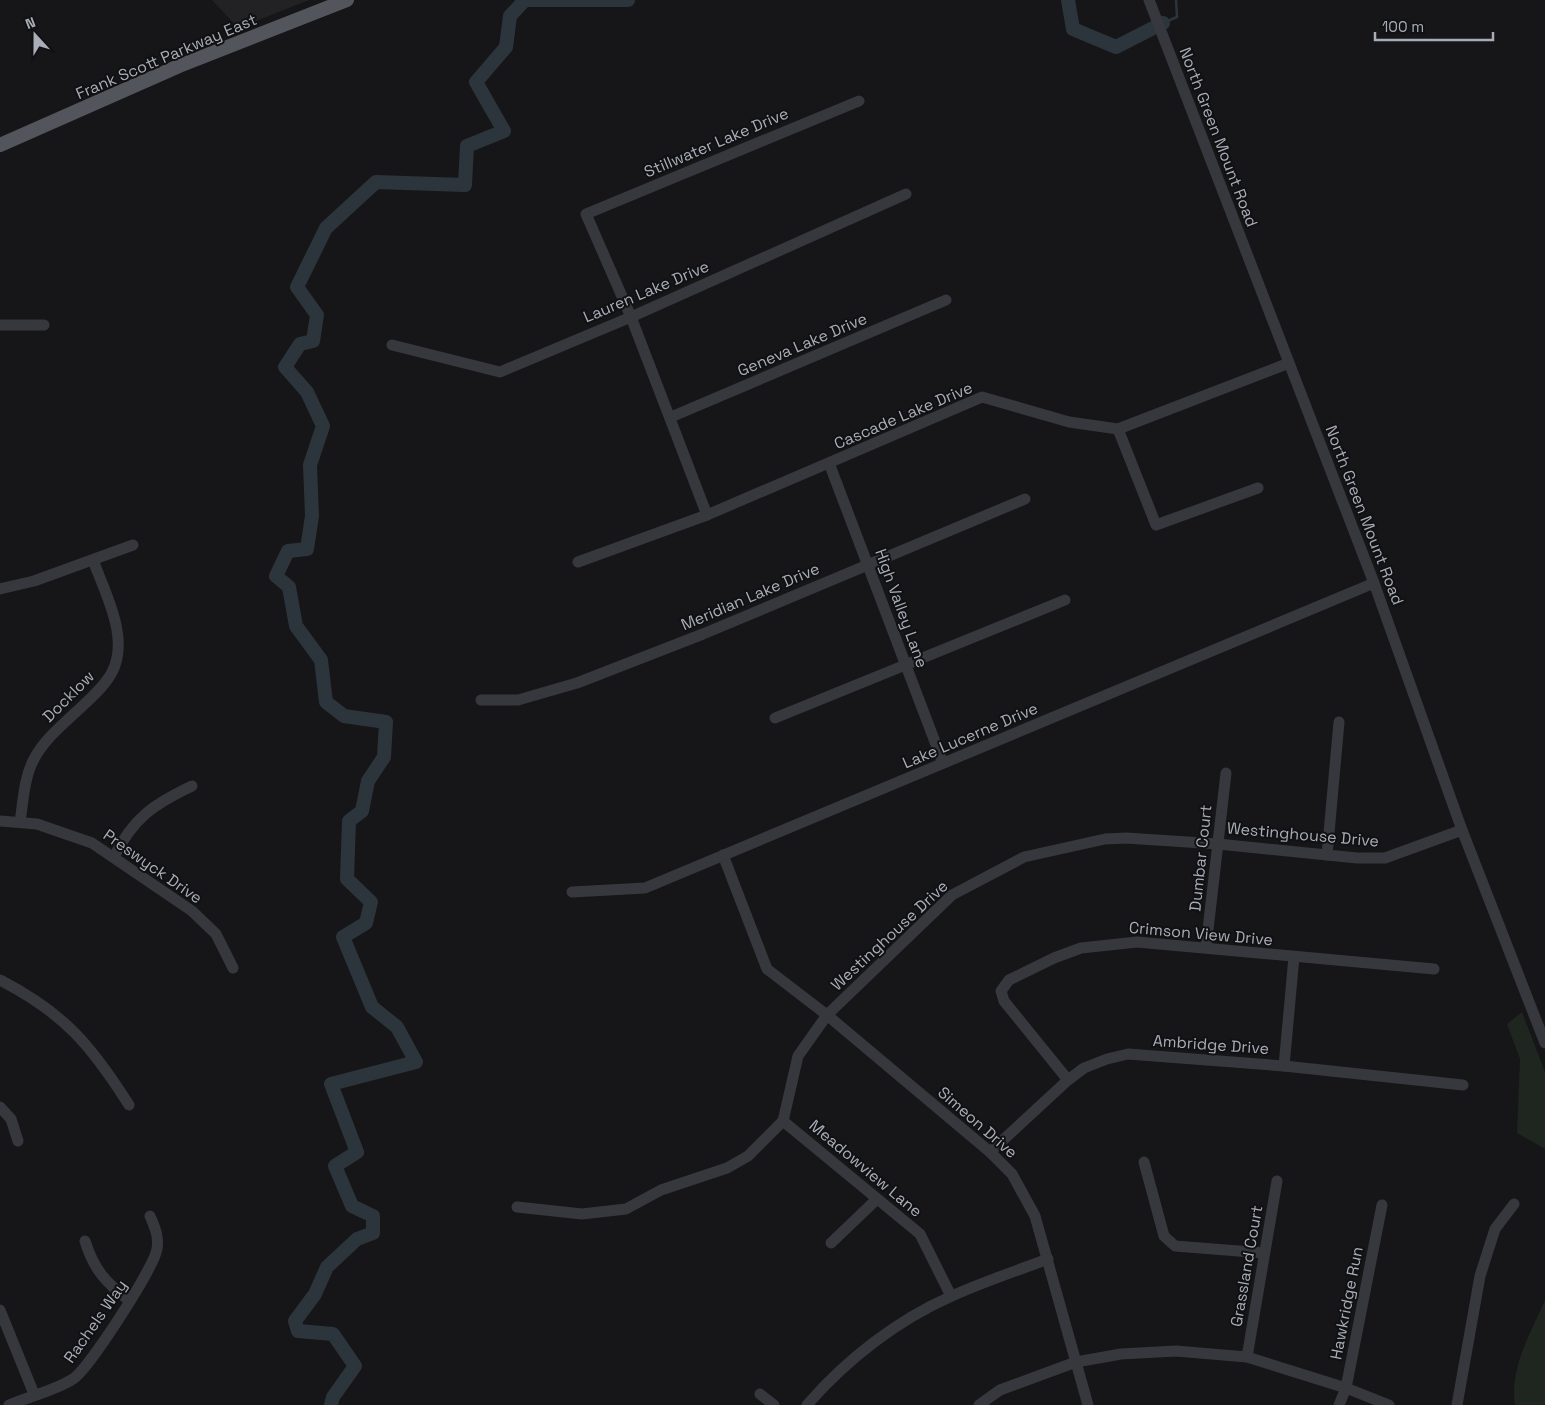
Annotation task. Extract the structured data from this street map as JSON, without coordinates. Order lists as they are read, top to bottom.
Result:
{
  "streets": {
    "main road": ["Frank Scott Parkway East"],
    "street": [
      "North Green Mount Road",
      "Stillwater Lake Drive",
      "Lauren Lake Drive",
      "Geneva Lake Drive",
      "Cascade Lake Drive",
      "Meridian Lake Drive",
      "High Valley Lane",
      "Docklow",
      "Lake Lucerne Drive",
      "Westinghouse Drive",
      "Dumbar Court",
      "Preswyck Drive",
      "Crimson View Drive",
      "Ambridge Drive",
      "Simeon Drive",
      "Meadowview Lane",
      "Grassland Court",
      "Hawkridge Run",
      "Rachels Way"
    ]
  },
  "crossings": [
    ["North Green Mount Road", "Cascade Lake Drive"],
    ["North Green Mount Road", "Lake Lucerne Drive"],
    ["North Green Mount Road", "Westinghouse Drive"],
    ["Stillwater Lake Drive", "Lauren Lake Drive"],
    ["Cascade Lake Drive", "High Valley Lane"],
    ["Meridian Lake Drive", "High Valley Lane"],
    ["High Valley Lane", "Lake Lucerne Drive"],
    ["Docklow", "Preswyck Drive"],
    ["Lake Lucerne Drive", "Simeon Drive"],
    ["Westinghouse Drive", "Dumbar Court"],
    ["Westinghouse Drive", "Simeon Drive"],
    ["Westinghouse Drive", "Meadowview Lane"],
    ["Dumbar Court", "Crimson View Drive"],
    ["Crimson View Drive", "Ambridge Drive"],
    ["Ambridge Drive", "Simeon Drive"]
  ],
  "scale_bar": "100 m",
  "north": "top"
}
